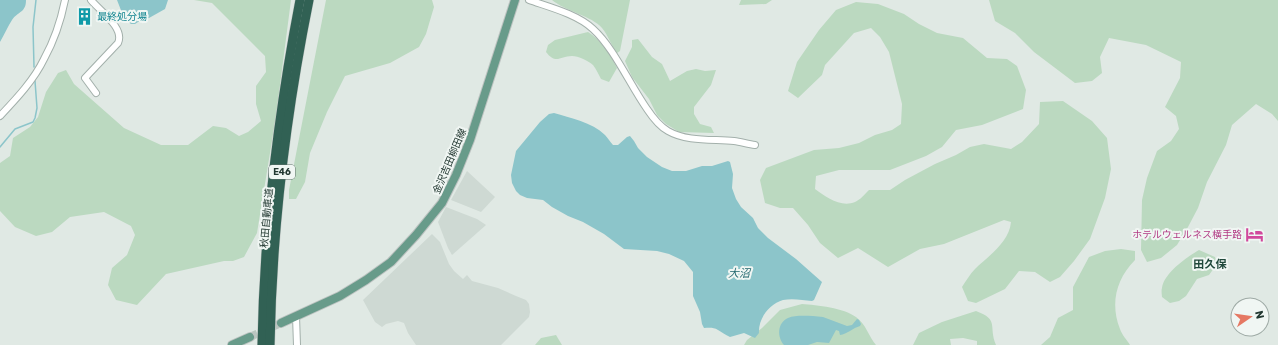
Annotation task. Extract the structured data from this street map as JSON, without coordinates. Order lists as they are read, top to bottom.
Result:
{
  "streets": {
    "highway": ["E46", "秋田自動車道"],
    "main road": ["金沢吉田柳田線"]
  },
  "districts": ["田久保"],
  "water": ["大沼"],
  "places": {
    "building": ["最終処分場"],
    "hotel": ["ホテルウェルネス横手路"]
  },
  "north": "right"
}
